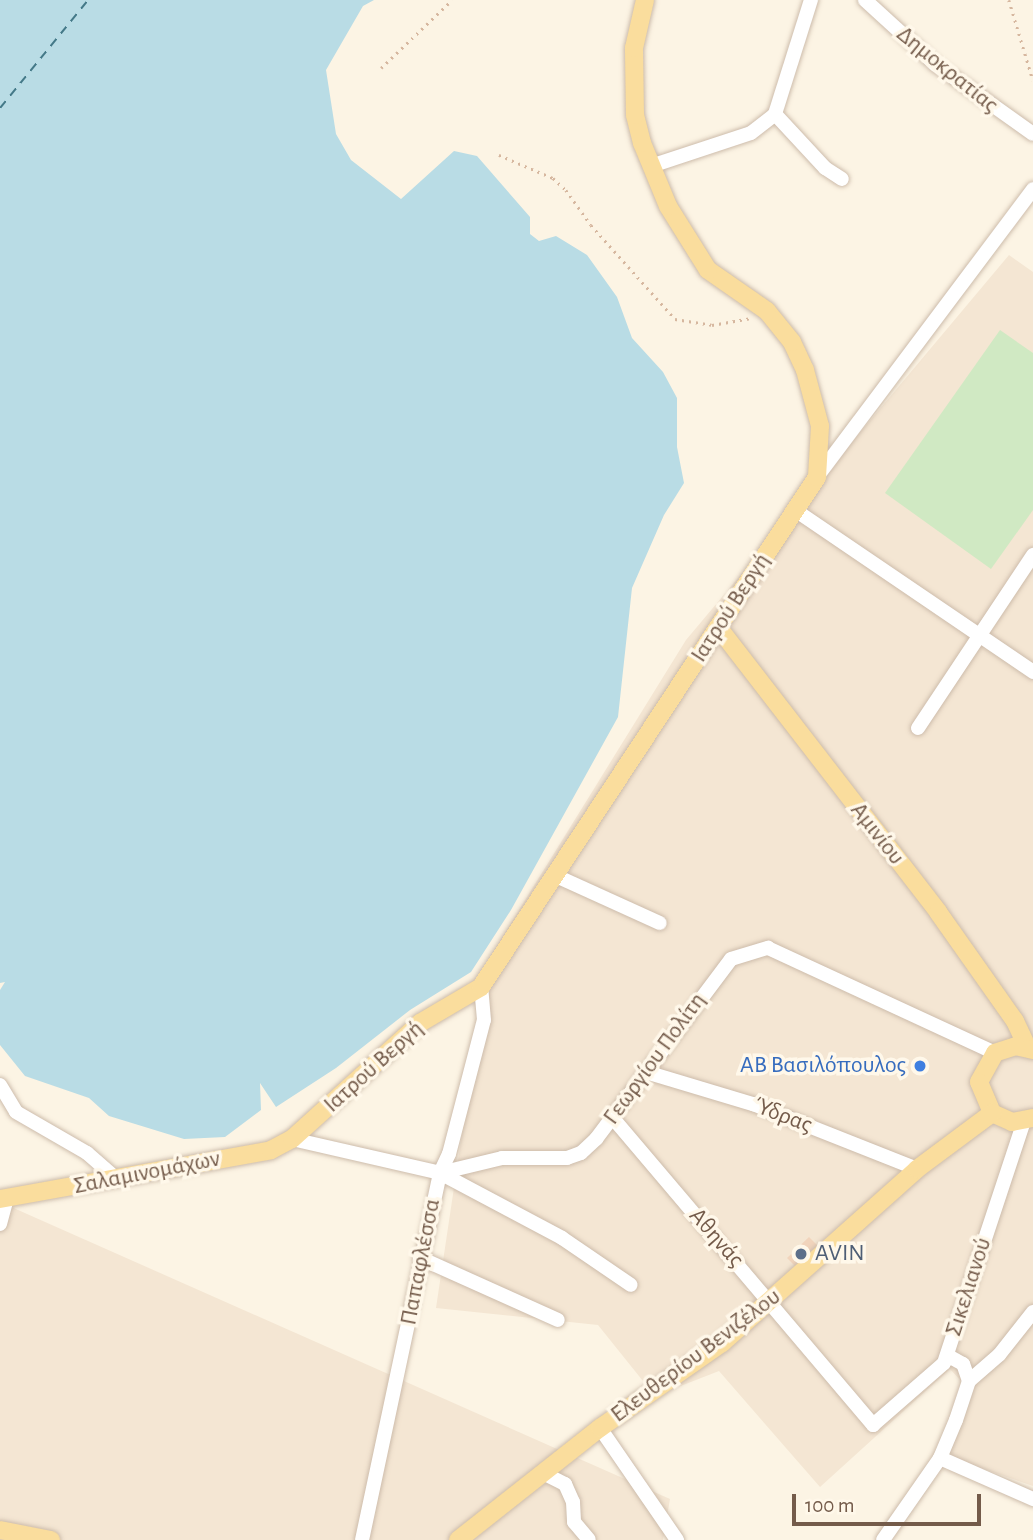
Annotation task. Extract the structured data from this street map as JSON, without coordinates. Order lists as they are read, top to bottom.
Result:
{
  "streets": {
    "main road": [
      "Ιατρού Βεργή",
      "Αμινίου",
      "Σαλαμινομάχων",
      "Ελευθερίου Βενιζέλου"
    ],
    "street": [
      "Δημοκρατίας",
      "Γεωργίου Πολίτη",
      "Ύδρας",
      "Αθηνάς",
      "Παπαφλέσσα",
      "Σικελιανού"
    ]
  },
  "crossings": [
    ["Ιατρού Βεργή", "Αμινίου"],
    ["Ιατρού Βεργή", "Γεωργίου Πολίτη"],
    ["Ιατρού Βεργή", "Σαλαμινομάχων"],
    ["Ιατρού Βεργή", "Παπαφλέσσα"],
    ["Γεωργίου Πολίτη", "Ύδρας"],
    ["Γεωργίου Πολίτη", "Σαλαμινομάχων"],
    ["Γεωργίου Πολίτη", "Αθηνάς"],
    ["Γεωργίου Πολίτη", "Παπαφλέσσα"],
    ["Ύδρας", "Ελευθερίου Βενιζέλου"],
    ["Αθηνάς", "Σικελιανού"],
    ["Αθηνάς", "Ελευθερίου Βενιζέλου"]
  ],
  "places": ["ΑΒ Βασιλόπουλος", "AVIN"],
  "scale_bar": "100 m"
}
